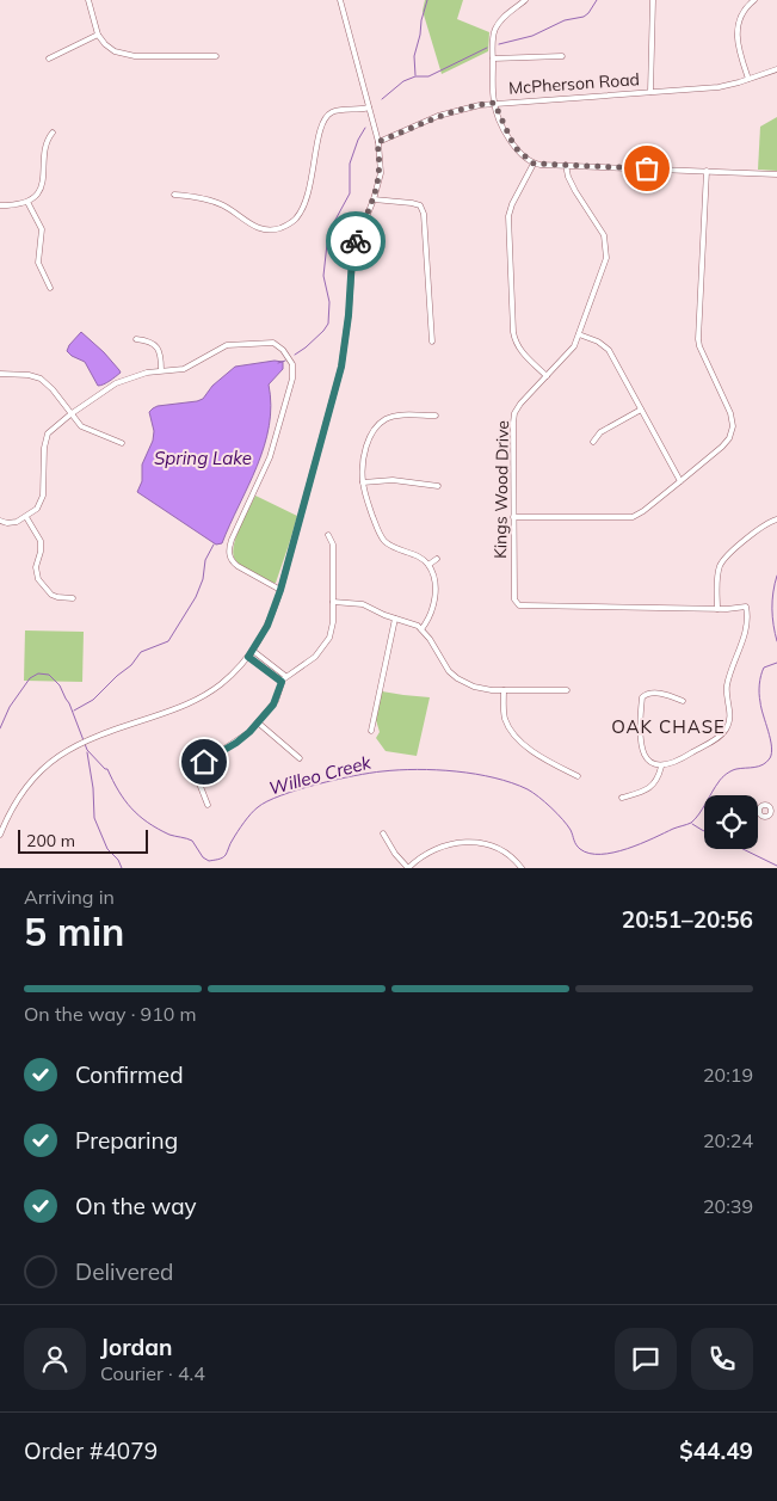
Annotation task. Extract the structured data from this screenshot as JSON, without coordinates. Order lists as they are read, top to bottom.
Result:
{
  "streets": {
    "street": ["McPherson Road", "Kings Wood Drive"]
  },
  "districts": ["OAK CHASE"],
  "water": ["Spring Lake", "Willeo Creek"],
  "scale_bar": "200 m",
  "page": {
    "scale": "200 m",
    "heading": ["5 min", "Arriving in", "20:51–20:56"],
    "panel": [
      "Jordan",
      "Courier · 4.4",
      "Order #4079",
      "$44.49"
    ],
    "bar": "On the way · 910 m",
    "list": [
      ["Confirmed", "20:19"],
      ["Preparing", "20:24"],
      ["On the way", "20:39"],
      "Delivered"
    ]
  }
}
